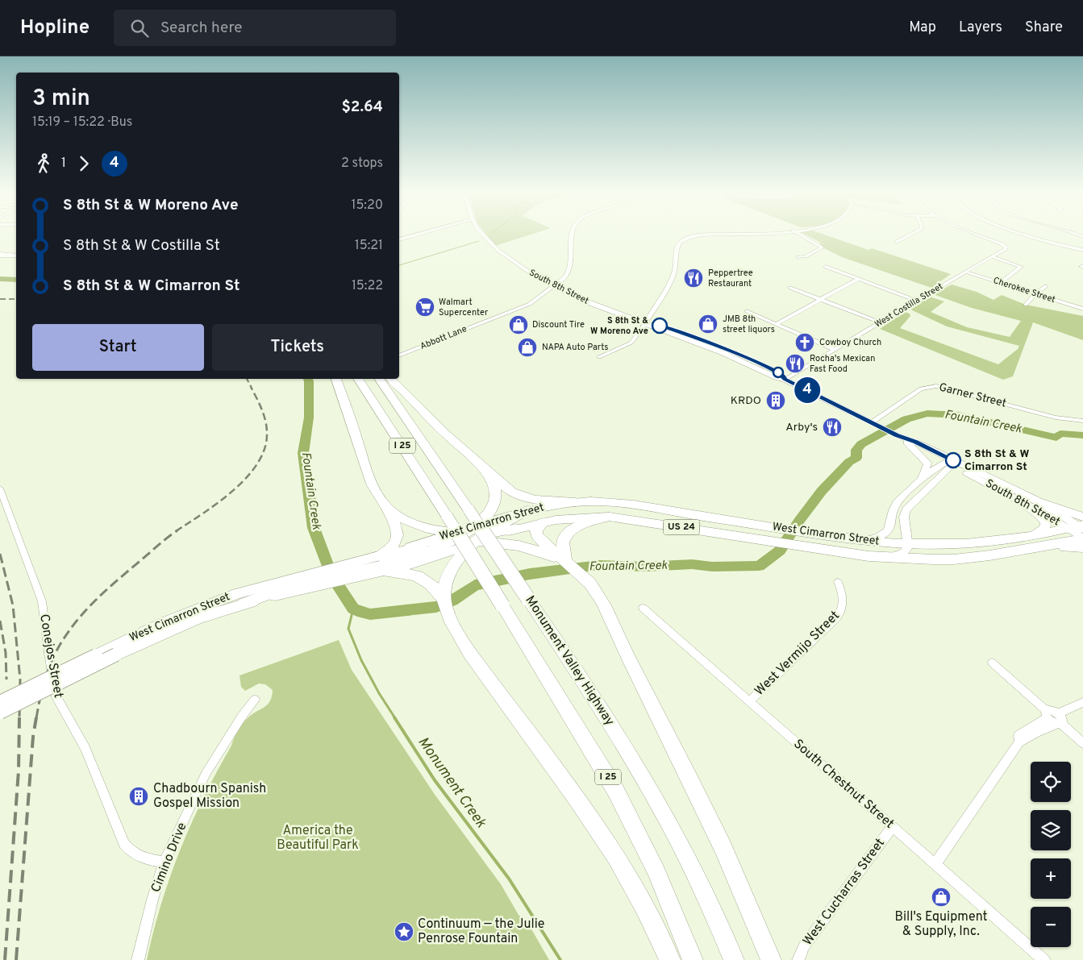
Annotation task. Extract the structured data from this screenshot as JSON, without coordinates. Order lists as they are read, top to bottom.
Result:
{
  "streets": {
    "highway": ["I 25", "US 24", "Monument Valley Highway"],
    "main road": ["South 8th Street", "West Cimarron Street"],
    "street": [
      "Cherokee Street",
      "West Costilla Street",
      "Abbott Lane",
      "Garner Street",
      "West Vermijo Street",
      "Conejos Street",
      "South Chestnut Street",
      "Cimino Drive",
      "West Cucharras Street"
    ]
  },
  "crossings": [
    ["South 8th Street", "West Costilla Street"],
    ["South 8th Street", "Abbott Lane"],
    ["South 8th Street", "Garner Street"],
    ["South 8th Street", "West Cimarron Street"],
    ["Cherokee Street", "West Costilla Street"],
    ["West Cimarron Street", "US 24"],
    ["West Vermijo Street", "South Chestnut Street"],
    ["Conejos Street", "Cimino Drive"],
    ["South Chestnut Street", "West Cucharras Street"]
  ],
  "water": ["Fountain Creek", "Monument Creek"],
  "parks": ["America the Beautiful Park"],
  "places": {
    "restaurant": ["Peppertree Restaurant", "Rocha's Mexican Fast Food", "Arby's"],
    "supermarket": ["Walmart Supercenter"],
    "shop": [
      "JMB 8th street liquors",
      "Discount Tire",
      "NAPA Auto Parts",
      "Bill's Equipment & Supply, Inc."
    ],
    "other": ["S 8th St & W Moreno Ave", "S 8th St & W Cimarron St"],
    "church": ["Cowboy Church"],
    "building": ["KRDO", "Chadbourn Spanish Gospel Mission"],
    "place": ["Continuum — the Julie Penrose Fountain"]
  },
  "lines": ["bus line 4"],
  "page": {
    "header": "Hopline",
    "search": "Search here",
    "nav": ["Map", "Layers", "Share"],
    "on_map": "4",
    "heading": ["3 min", "15:19 – 15:22 · Bus", "$2.64"],
    "legs": ["1", "4", "2 stops"],
    "list": [
      {
        "name": "S 8th St & W Moreno Ave",
        "value": "15:20"
      },
      {
        "name": "S 8th St & W Costilla St",
        "value": "15:21"
      },
      {
        "name": "S 8th St & W Cimarron St",
        "value": "15:22"
      }
    ],
    "buttons": ["Start", "Tickets"],
    "map_buttons": ["+", "−"]
  }
}
